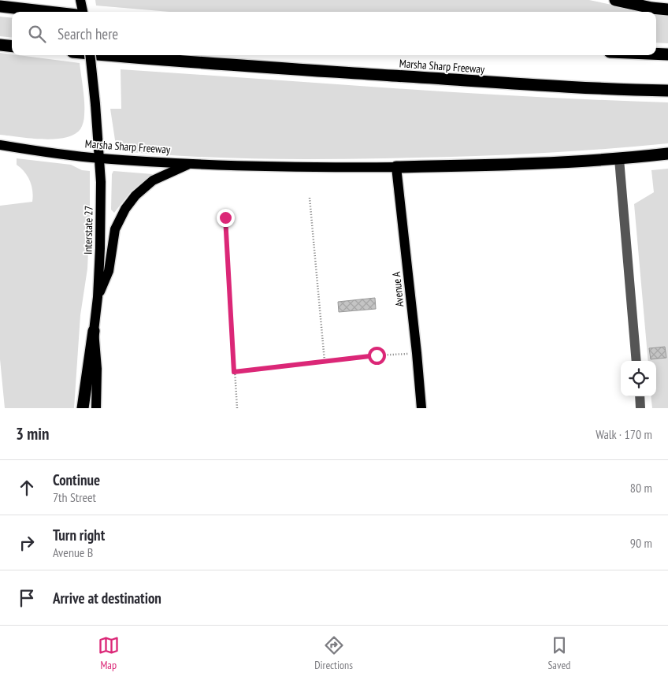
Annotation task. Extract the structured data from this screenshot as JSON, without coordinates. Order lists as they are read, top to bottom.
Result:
{
  "streets": {
    "highway": ["Marsha Sharp Freeway"],
    "main road": ["Interstate 27", "Avenue A"]
  },
  "crossings": [
    ["Marsha Sharp Freeway", "Interstate 27"],
    ["Marsha Sharp Freeway", "Avenue A"]
  ],
  "page": {
    "search": "Search here",
    "heading": ["3 min", "Walk · 170 m"],
    "list": [
      ["Continue", "7th Street", "80 m"],
      ["Turn right", "Avenue B", "90 m"],
      "Arrive at destination"
    ],
    "nav": ["Map", "Directions", "Saved"]
  }
}
